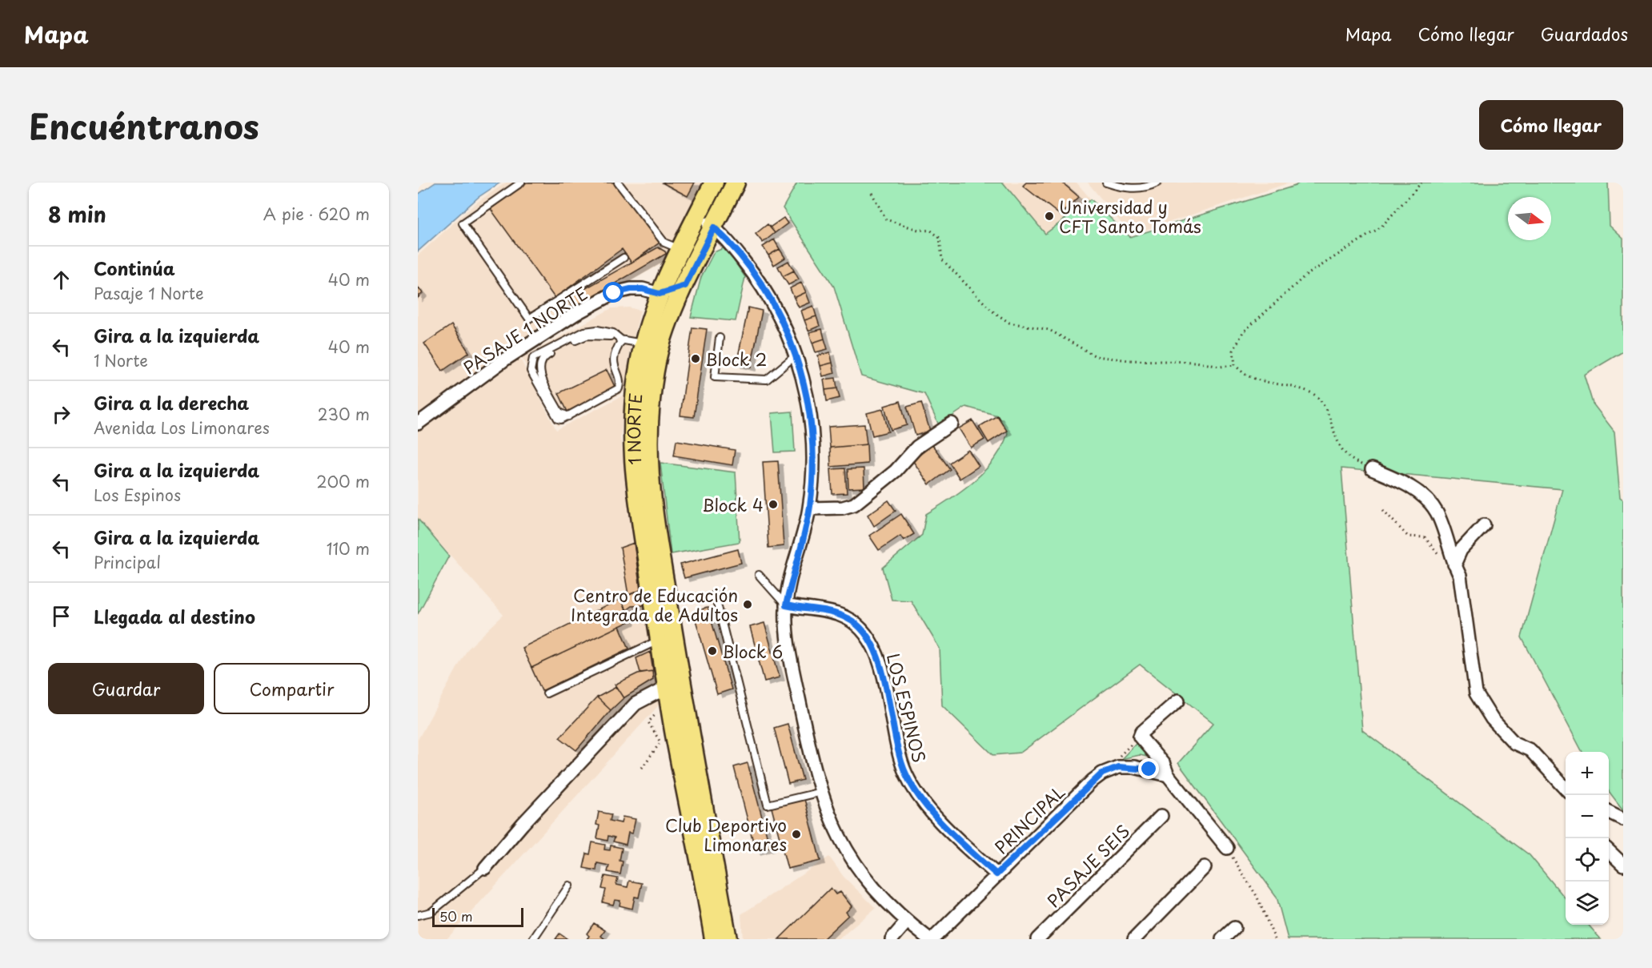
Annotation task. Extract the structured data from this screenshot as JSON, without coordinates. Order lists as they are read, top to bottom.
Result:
{
  "streets": {
    "main road": ["1 NORTE"],
    "street": [
      "PASAJE 1 NORTE",
      "LOS ESPINOS",
      "PRINCIPAL",
      "PASAJE SEIS"
    ]
  },
  "crossings": [
    ["PASAJE 1 NORTE", "1 NORTE"],
    ["LOS ESPINOS", "PRINCIPAL"]
  ],
  "places": [
    "Universidad y CFT Santo Tomás",
    "Block 2",
    "Block 4",
    "Centro de Educación Integrada de Adultos",
    "Block 6",
    "Club Deportivo Limonares"
  ],
  "scale_bar": "50 m",
  "north": "right",
  "page": {
    "header": "Mapa",
    "nav": ["Mapa", "Cómo llegar", "Guardados"],
    "title": "Encuéntranos",
    "buttons": [
      "Cómo llegar",
      ["Guardar", "Compartir"]
    ],
    "heading": ["8 min", "A pie · 620 m"],
    "list": [
      ["Continúa", "Pasaje 1 Norte", "40 m"],
      ["Gira a la izquierda", "1 Norte", "40 m"],
      ["Gira a la derecha", "Avenida Los Limonares", "230 m"],
      ["Gira a la izquierda", "Los Espinos", "200 m"],
      ["Gira a la izquierda", "Principal", "110 m"],
      "Llegada al destino"
    ],
    "map_buttons": ["+", "−"],
    "scale": "50 m"
  }
}
